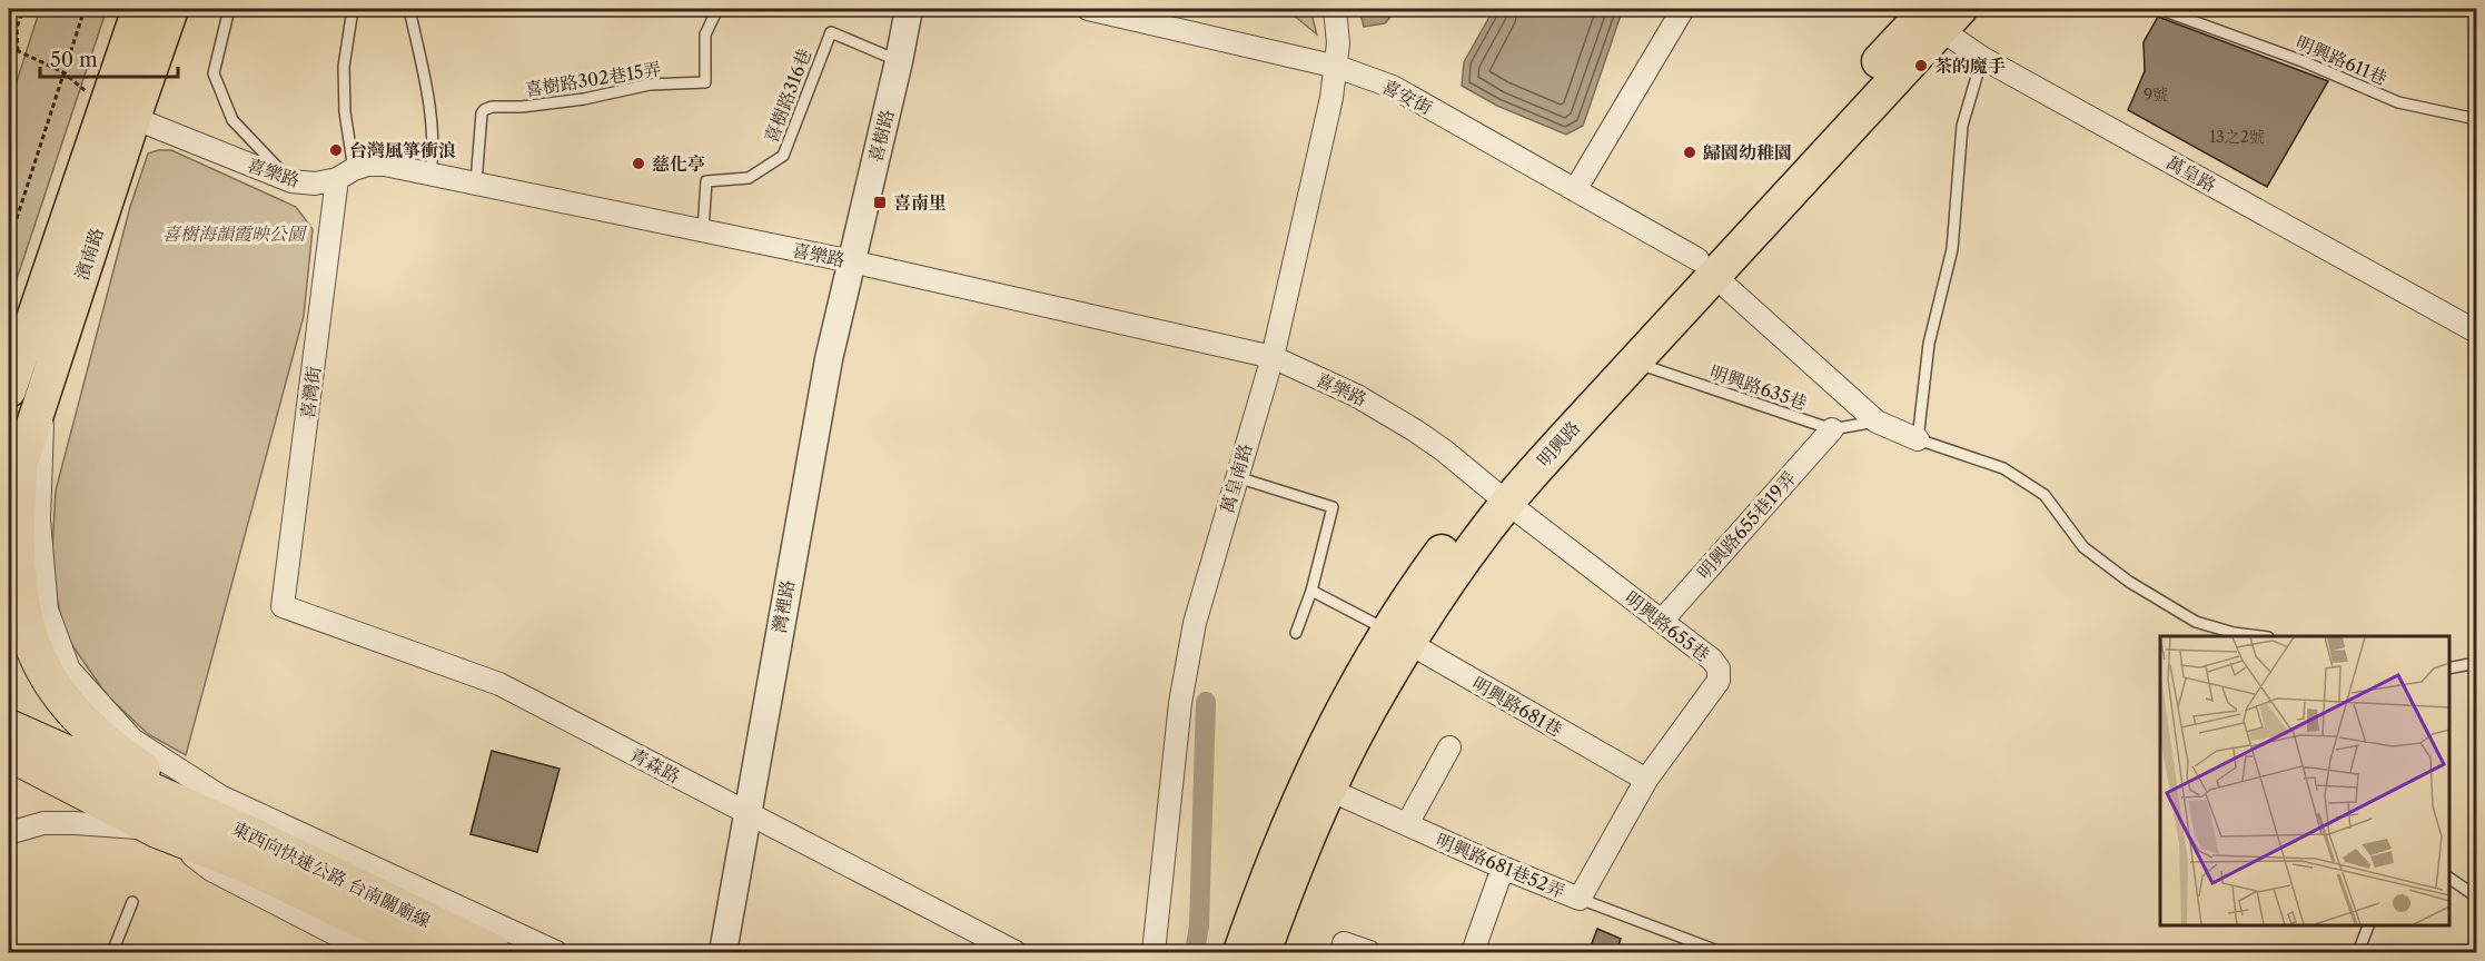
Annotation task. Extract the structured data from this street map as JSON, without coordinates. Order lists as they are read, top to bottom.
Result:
{
  "streets": {
    "highway": ["東西向快速公路 台南關廟線"],
    "main road": ["濱南路", "明興路"],
    "street": [
      "喜安街",
      "喜樹路",
      "喜樂路",
      "萬皇路",
      "喜灣街",
      "萬皇南路",
      "明興路655巷19弄",
      "灣裡路",
      "明興路655巷",
      "明興路681巷",
      "青森路",
      "明興路681巷52弄"
    ],
    "lane": [
      "明興路611巷",
      "喜樹路302巷15弄",
      "喜樹路316巷",
      "明興路635巷"
    ]
  },
  "crossings": [
    ["喜樹路302巷15弄", "喜樂路"],
    ["喜樹路316巷", "喜樹路"],
    ["喜樹路316巷", "喜樂路"],
    ["喜安街", "明興路635巷"],
    ["喜安街", "明興路"],
    ["喜安街", "萬皇南路"],
    ["喜樹路", "喜樂路"],
    ["喜樹路", "灣裡路"],
    ["喜樂路", "濱南路"],
    ["喜樂路", "喜灣街"],
    ["喜樂路", "明興路"],
    ["喜樂路", "萬皇南路"],
    ["喜樂路", "灣裡路"],
    ["喜樂路", "明興路655巷"],
    ["萬皇路", "明興路"],
    ["明興路635巷", "明興路"],
    ["明興路635巷", "明興路655巷19弄"],
    ["喜灣街", "青森路"],
    ["明興路", "明興路655巷"],
    ["明興路", "明興路681巷"],
    ["明興路", "明興路681巷52弄"],
    ["明興路655巷19弄", "明興路655巷"],
    ["灣裡路", "青森路"],
    ["明興路655巷", "明興路681巷"],
    ["明興路655巷", "明興路681巷52弄"],
    ["明興路681巷", "明興路681巷52弄"]
  ],
  "parks": ["喜樹海韻霞映公園"],
  "places": {
    "other": [
      "茶的魔手",
      "台灣風箏衝浪",
      "歸園幼稚園",
      "慈化亭"
    ],
    "transit": ["喜南里"]
  },
  "house_numbers": ["9號", "13之2號"],
  "scale_bar": "50 m"
}
